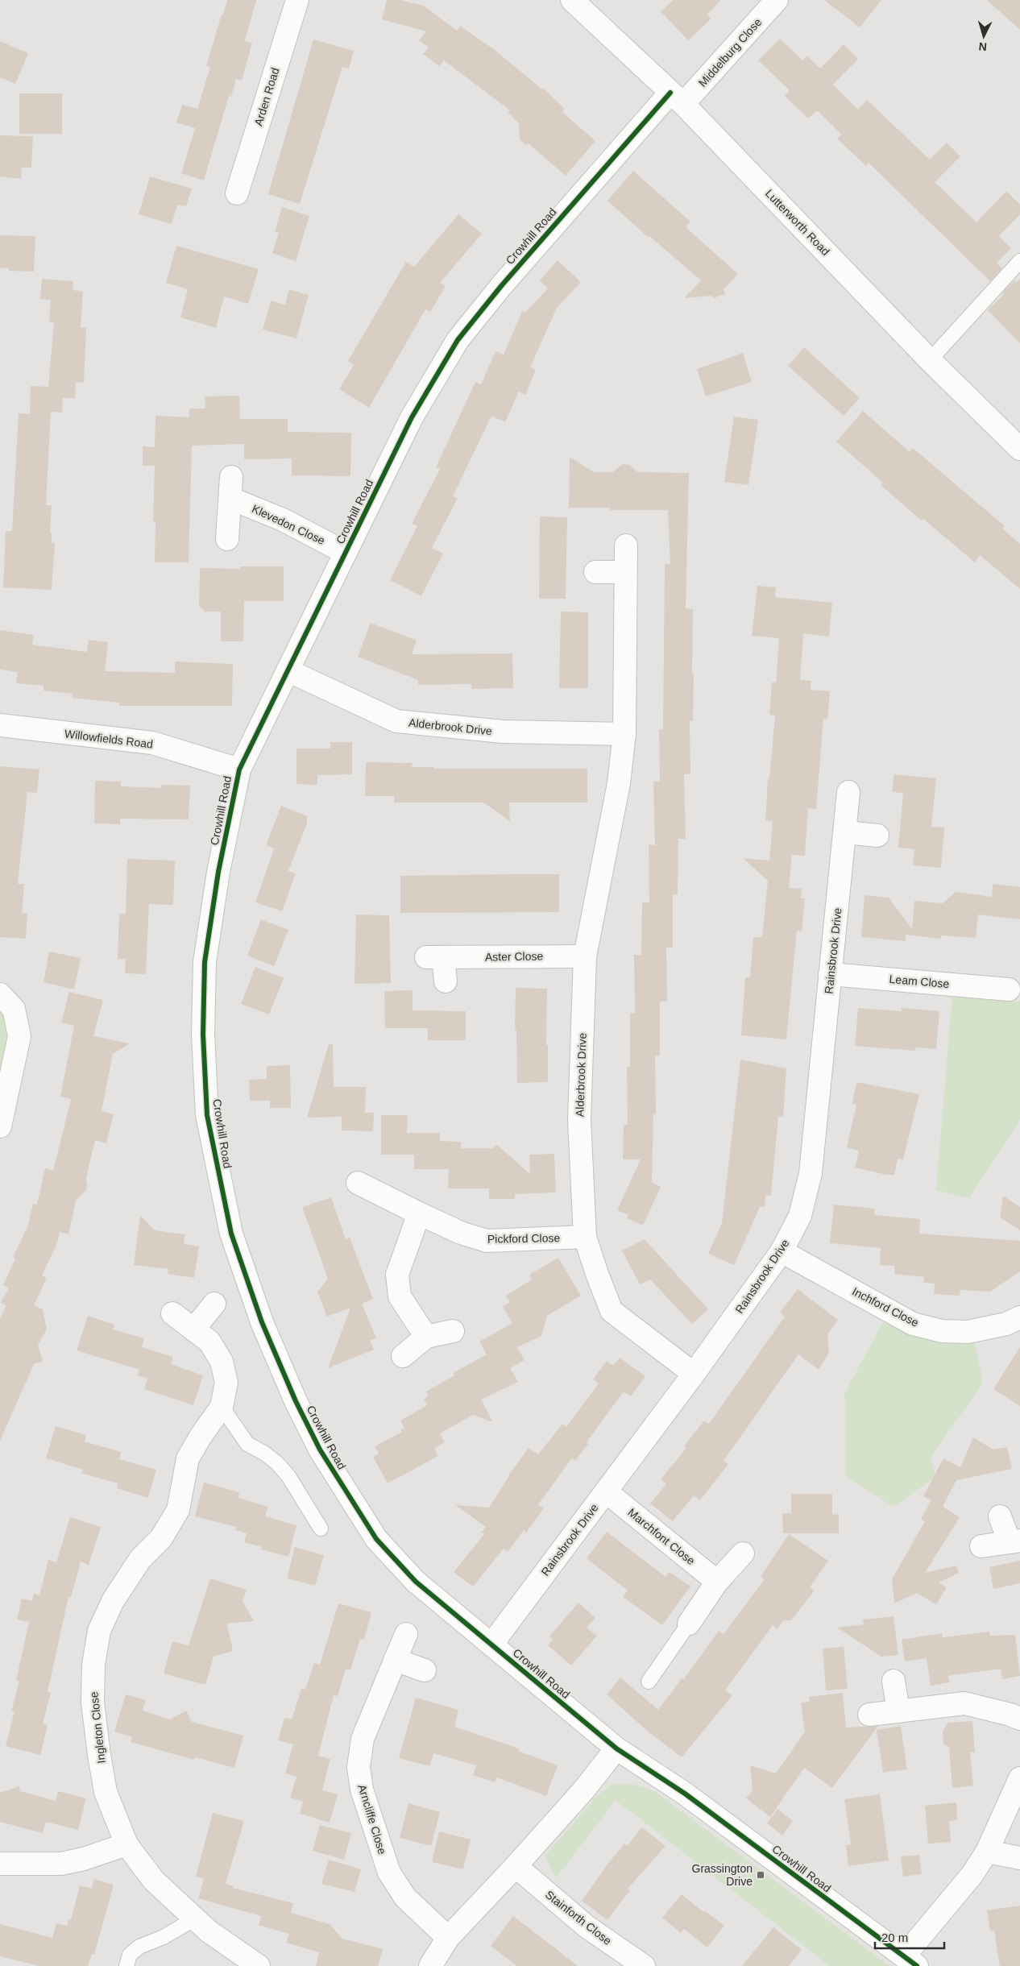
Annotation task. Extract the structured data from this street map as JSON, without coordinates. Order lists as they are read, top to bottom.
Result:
{
  "streets": {
    "street": [
      "Middelburg Close",
      "Arden Road",
      "Lutterworth Road",
      "Crowhill Road",
      "Klevedon Close",
      "Alderbrook Drive",
      "Willowfields Road",
      "Rainsbrook Drive",
      "Aster Close",
      "Leam Close",
      "Pickford Close",
      "Inchford Close",
      "Marchfont Close",
      "Ingleton Close",
      "Arncliffe Close",
      "Stainforth Close"
    ]
  },
  "crossings": [
    ["Middelburg Close", "Lutterworth Road"],
    ["Middelburg Close", "Crowhill Road"],
    ["Lutterworth Road", "Crowhill Road"],
    ["Crowhill Road", "Klevedon Close"],
    ["Crowhill Road", "Alderbrook Drive"],
    ["Crowhill Road", "Willowfields Road"],
    ["Crowhill Road", "Rainsbrook Drive"],
    ["Alderbrook Drive", "Rainsbrook Drive"],
    ["Alderbrook Drive", "Aster Close"],
    ["Alderbrook Drive", "Pickford Close"],
    ["Rainsbrook Drive", "Leam Close"],
    ["Rainsbrook Drive", "Inchford Close"],
    ["Rainsbrook Drive", "Marchfont Close"]
  ],
  "places": {
    "transit": ["Grassington Drive"]
  },
  "scale_bar": "20 m",
  "north": "bottom"
}
